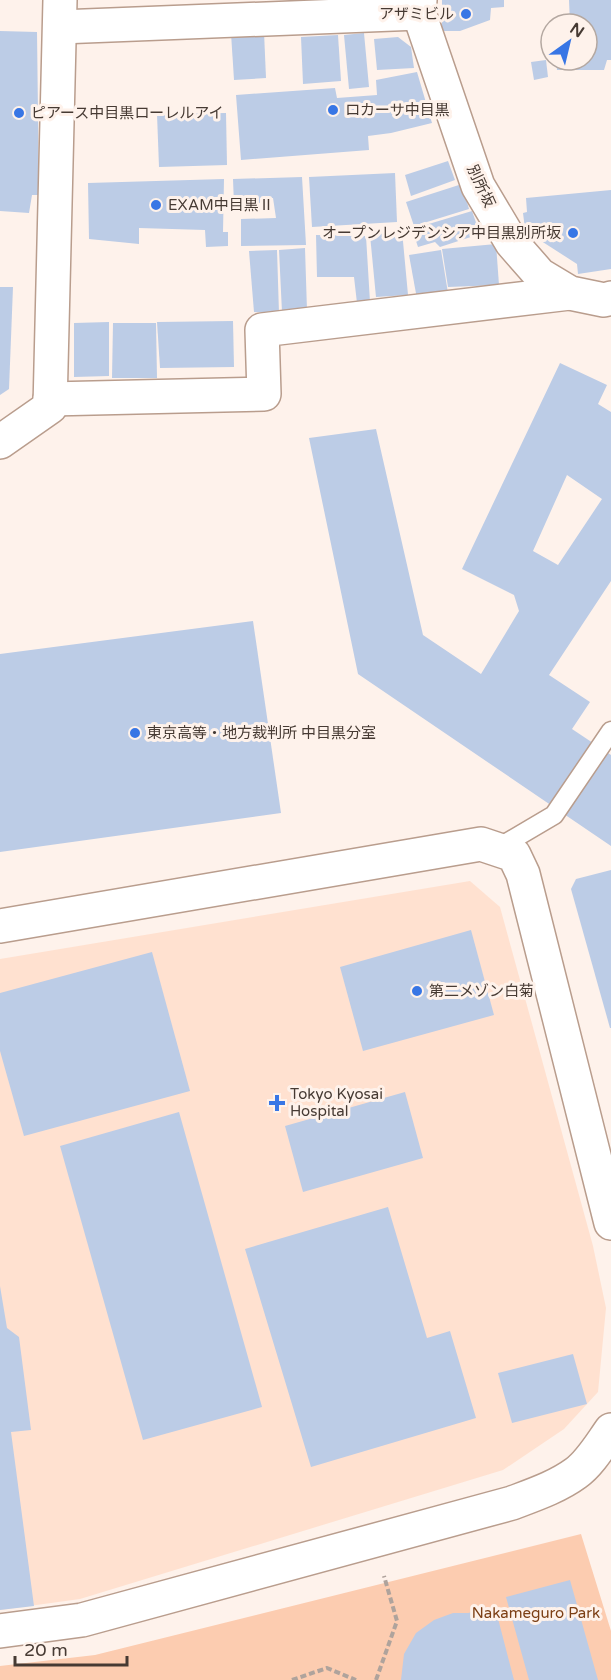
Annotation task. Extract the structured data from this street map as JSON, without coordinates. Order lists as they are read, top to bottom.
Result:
{
  "streets": {
    "street": ["別所坂"]
  },
  "parks": ["Nakameguro Park"],
  "places": {
    "other": [
      "アザミビル",
      "ロカーサ中目黒",
      "ピアース中目黒ローレルアイ",
      "EXAM中目黒Ⅱ",
      "オープンレジデンシア中目黒別所坂",
      "東京高等・地方裁判所 中目黒分室",
      "第二メゾン白菊"
    ],
    "health": ["Tokyo Kyosai Hospital"]
  },
  "scale_bar": "20 m",
  "north": "top right"
}
